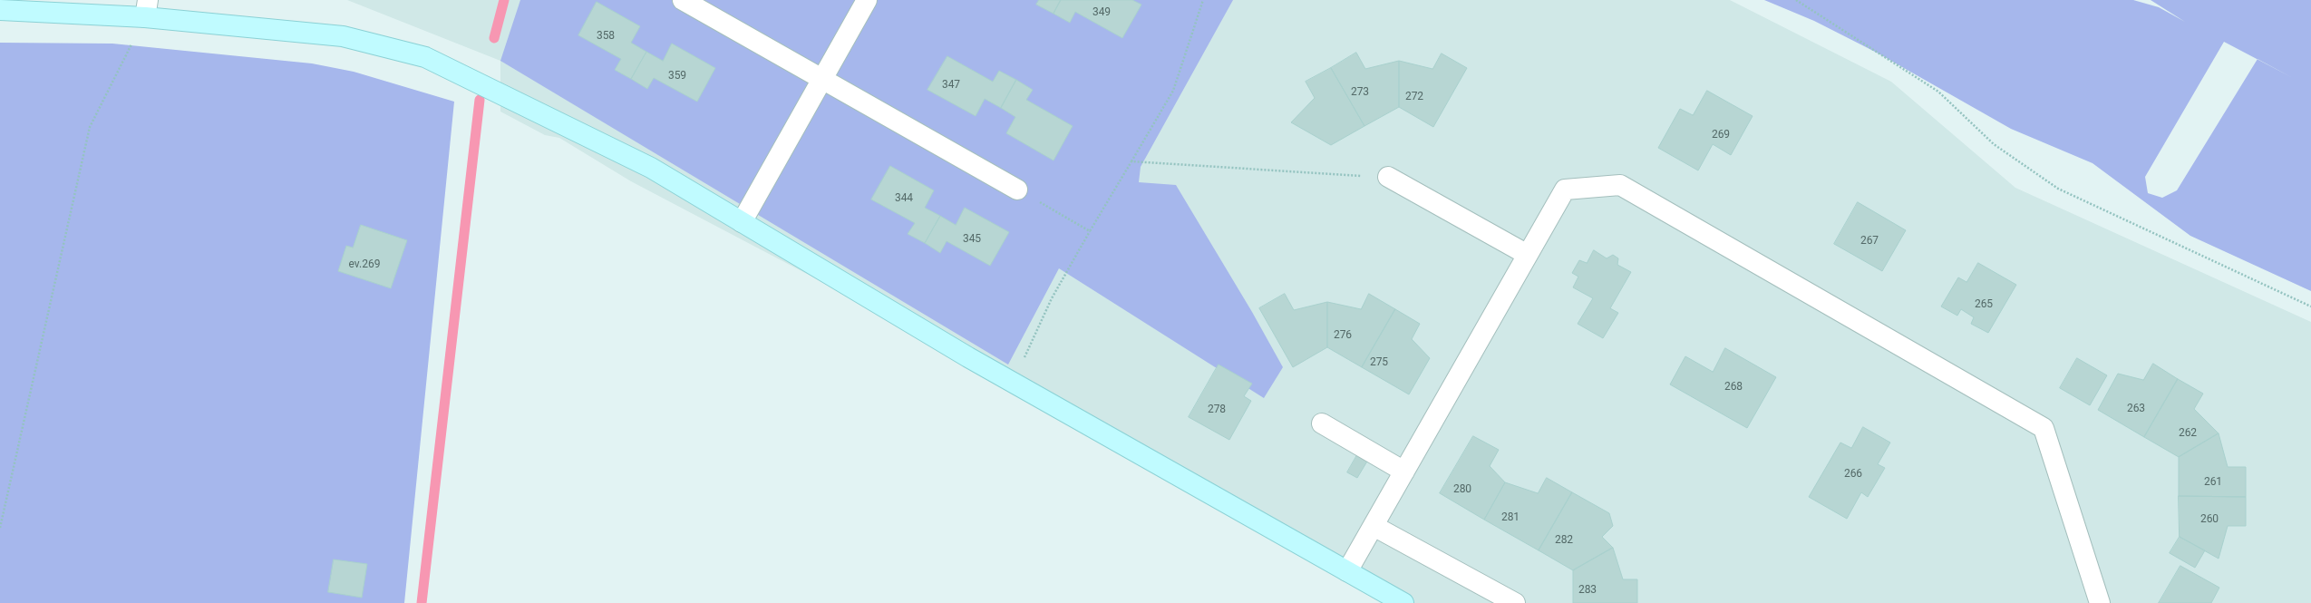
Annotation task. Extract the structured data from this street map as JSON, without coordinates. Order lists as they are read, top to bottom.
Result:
{
  "house_numbers": [
    "349",
    "358",
    "359",
    "347",
    "273",
    "272",
    "269",
    "344",
    "345",
    "267",
    "ev.269",
    "265",
    "276",
    "275",
    "268",
    "263",
    "278",
    "262",
    "266",
    "261",
    "280",
    "281",
    "260",
    "282",
    "283"
  ]
}
